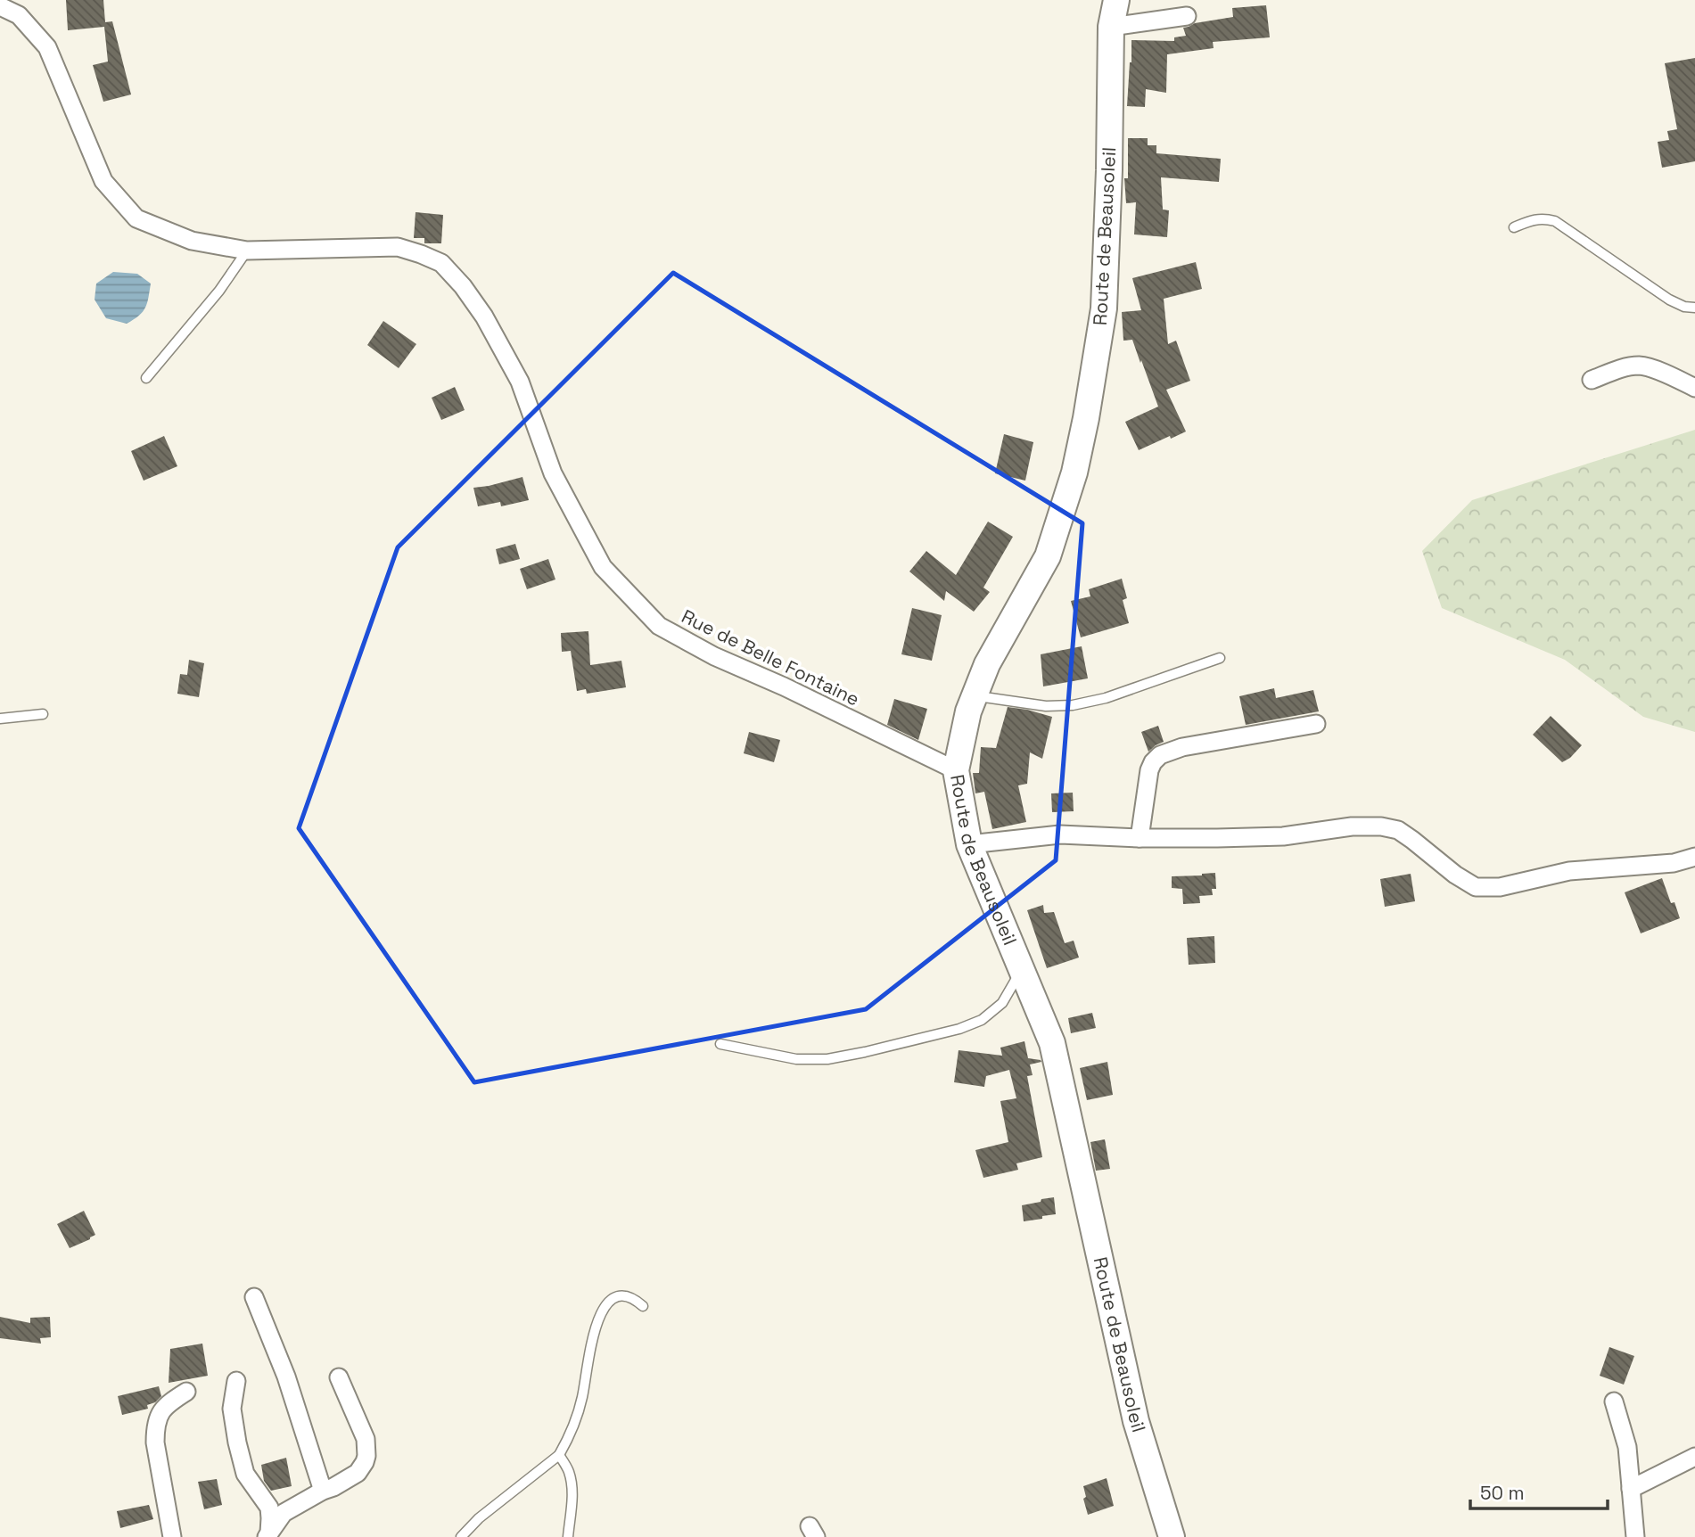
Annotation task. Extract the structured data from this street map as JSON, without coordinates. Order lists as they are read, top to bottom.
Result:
{
  "streets": {
    "street": ["Route de Beausoleil", "Rue de Belle Fontaine"]
  },
  "crossings": [
    ["Route de Beausoleil", "Rue de Belle Fontaine"]
  ],
  "scale_bar": "50 m"
}
